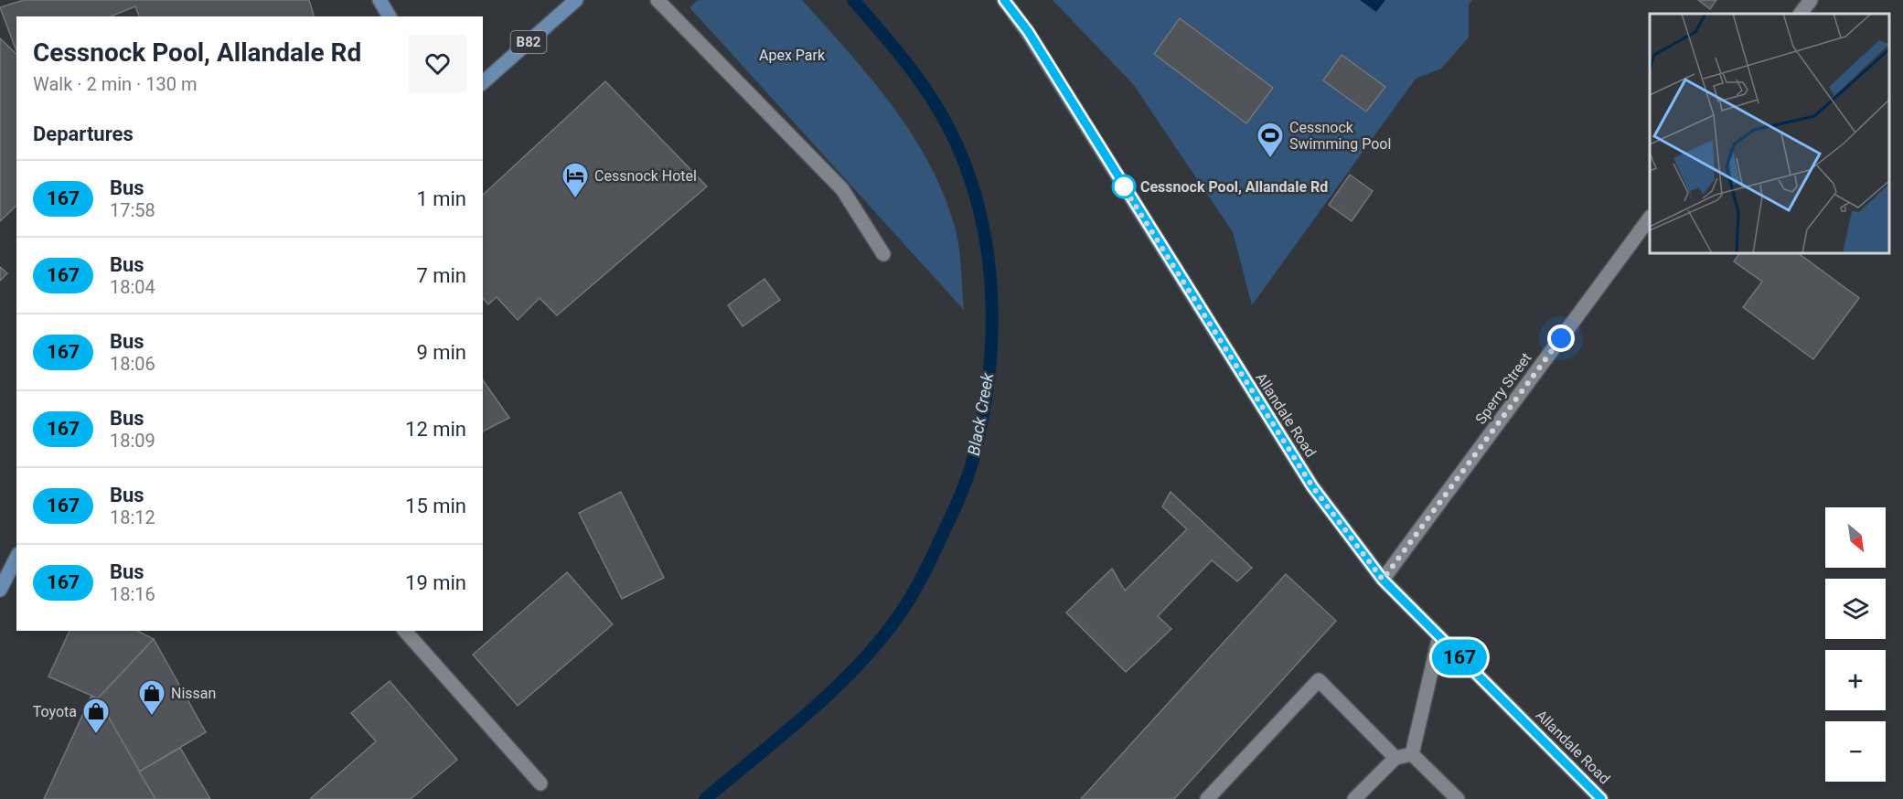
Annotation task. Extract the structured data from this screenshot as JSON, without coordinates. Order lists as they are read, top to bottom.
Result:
{
  "streets": {
    "main road": ["B82", "Allandale Road"],
    "street": ["Sperry Street"]
  },
  "crossings": [
    ["Sperry Street", "Allandale Road"]
  ],
  "water": ["Black Creek"],
  "parks": ["Apex Park"],
  "places": {
    "sports": ["Cessnock Swimming Pool"],
    "other": ["Cessnock Pool, Allandale Rd"],
    "hotel": ["Cessnock Hotel"],
    "shop": ["Nissan", "Toyota"]
  },
  "lines": ["bus line 167"],
  "north": "bottom right",
  "page": {
    "on_map": "167",
    "heading": [
      ["Cessnock Pool, Allandale Rd", "Walk · 2 min · 130 m"],
      "Departures"
    ],
    "list": [
      {
        "mark": "167",
        "name": "Bus",
        "note": "17:58",
        "value": "1 min"
      },
      {
        "mark": "167",
        "name": "Bus",
        "note": "18:04",
        "value": "7 min"
      },
      {
        "mark": "167",
        "name": "Bus",
        "note": "18:06",
        "value": "9 min"
      },
      {
        "mark": "167",
        "name": "Bus",
        "note": "18:09",
        "value": "12 min"
      },
      {
        "mark": "167",
        "name": "Bus",
        "note": "18:12",
        "value": "15 min"
      },
      {
        "mark": "167",
        "name": "Bus",
        "note": "18:16",
        "value": "19 min"
      }
    ],
    "map_buttons": ["+", "−"]
  }
}
